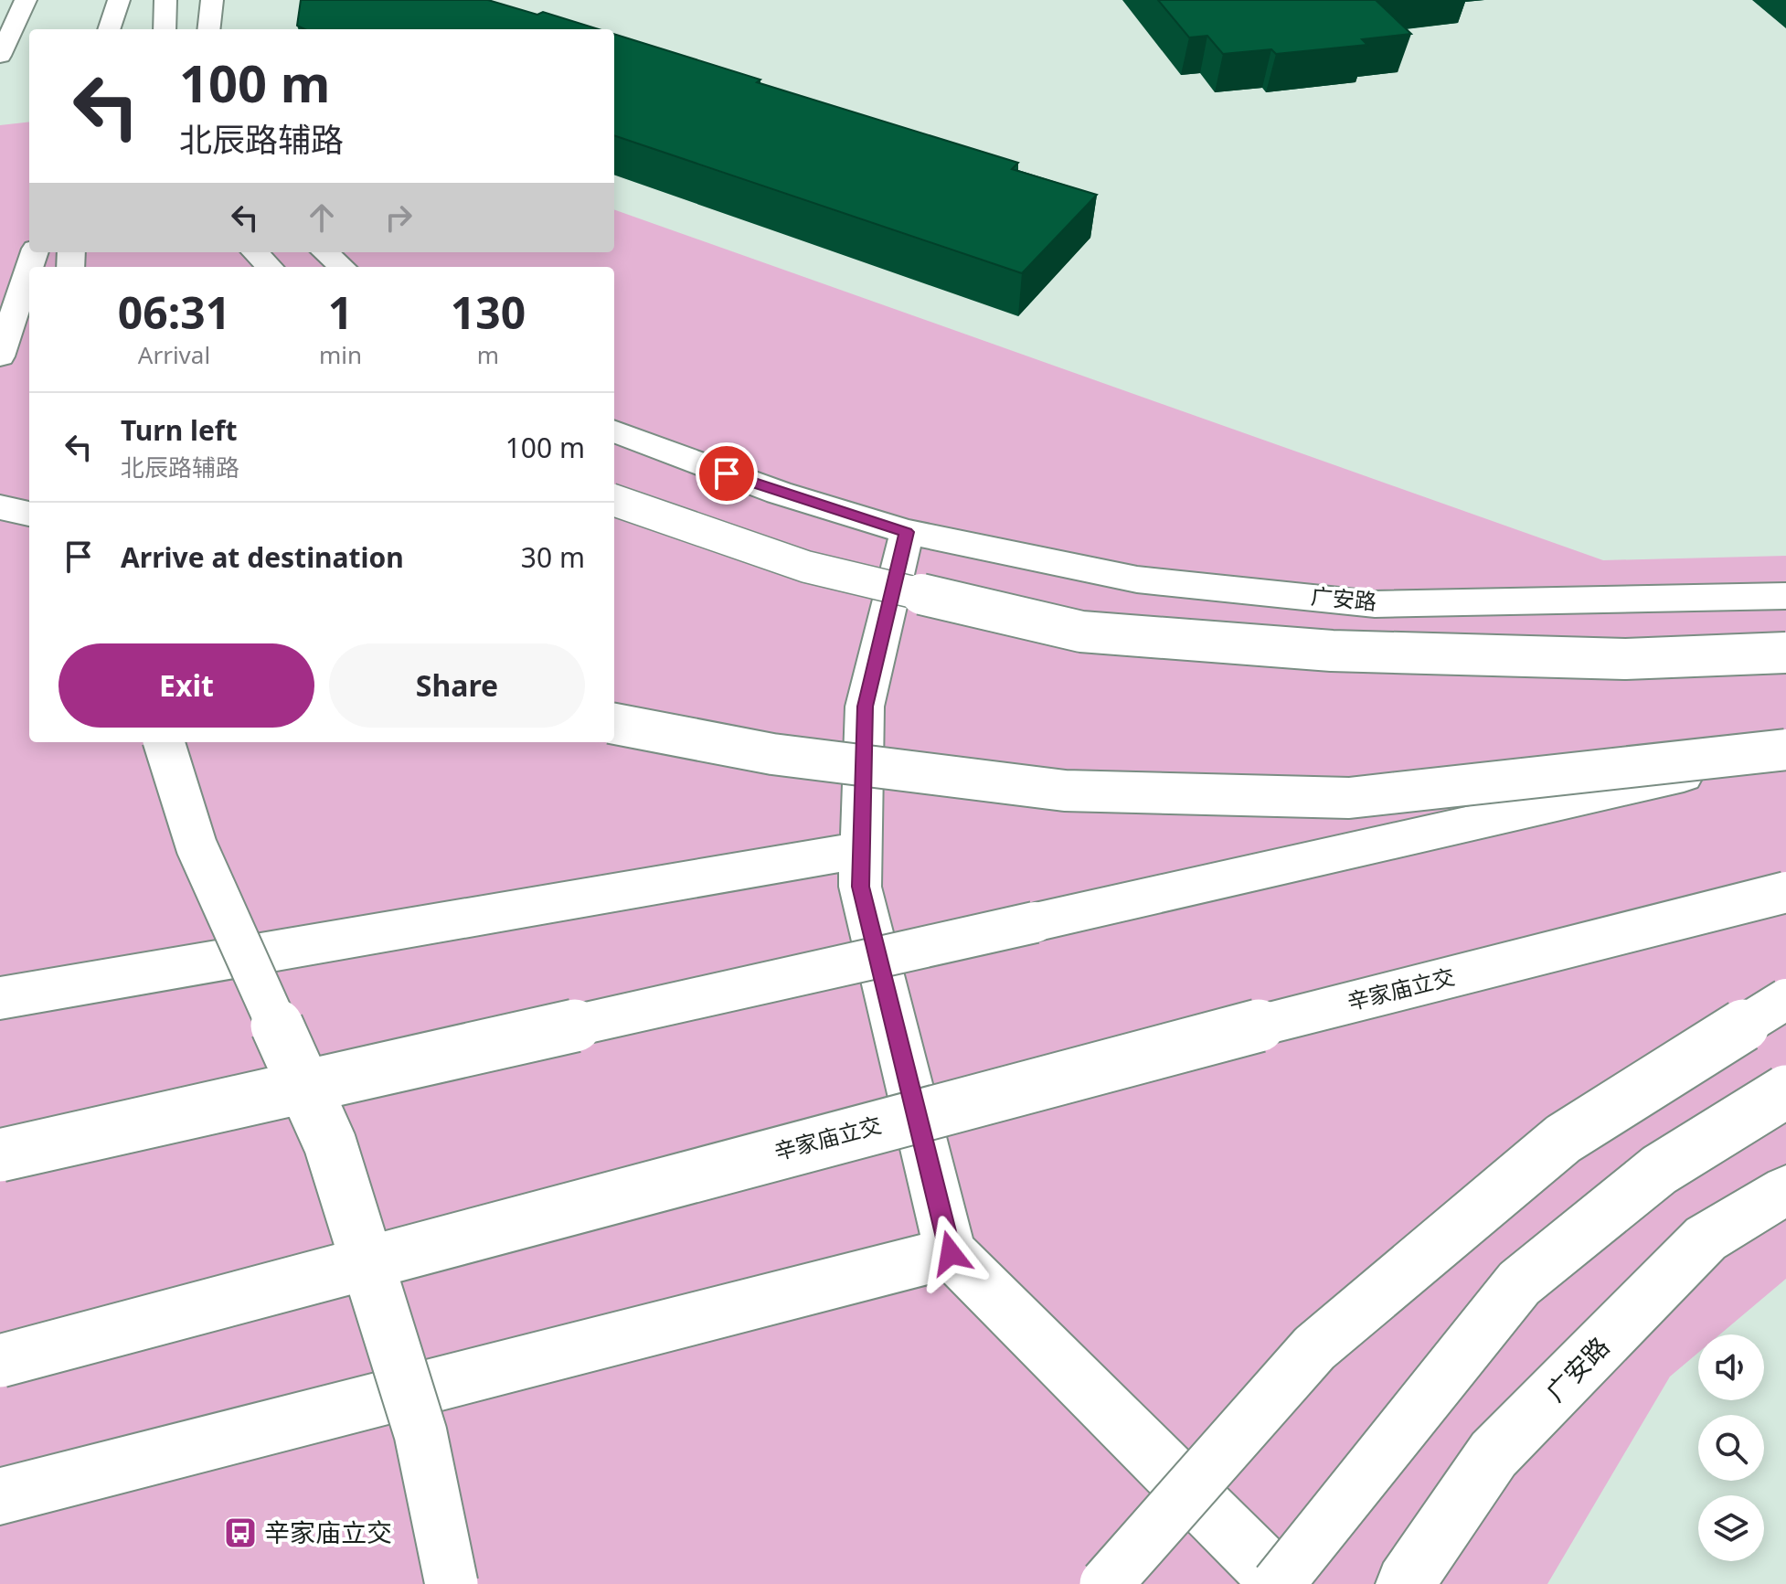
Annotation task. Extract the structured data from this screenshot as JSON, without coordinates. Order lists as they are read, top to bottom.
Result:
{
  "streets": {
    "main road": ["广安路", "辛家庙立交"]
  },
  "places": {
    "bus stop": ["辛家庙立交"]
  },
  "page": {
    "turn": ["100 m", "北辰路辅路"],
    "eta": [
      "06:31",
      "Arrival",
      "1",
      "min",
      "130",
      "m"
    ],
    "list": [
      {
        "name": "Turn left",
        "note": "北辰路辅路",
        "value": "100 m"
      },
      {
        "name": "Arrive at destination",
        "value": "30 m"
      }
    ],
    "buttons": ["Exit", "Share"]
  }
}
